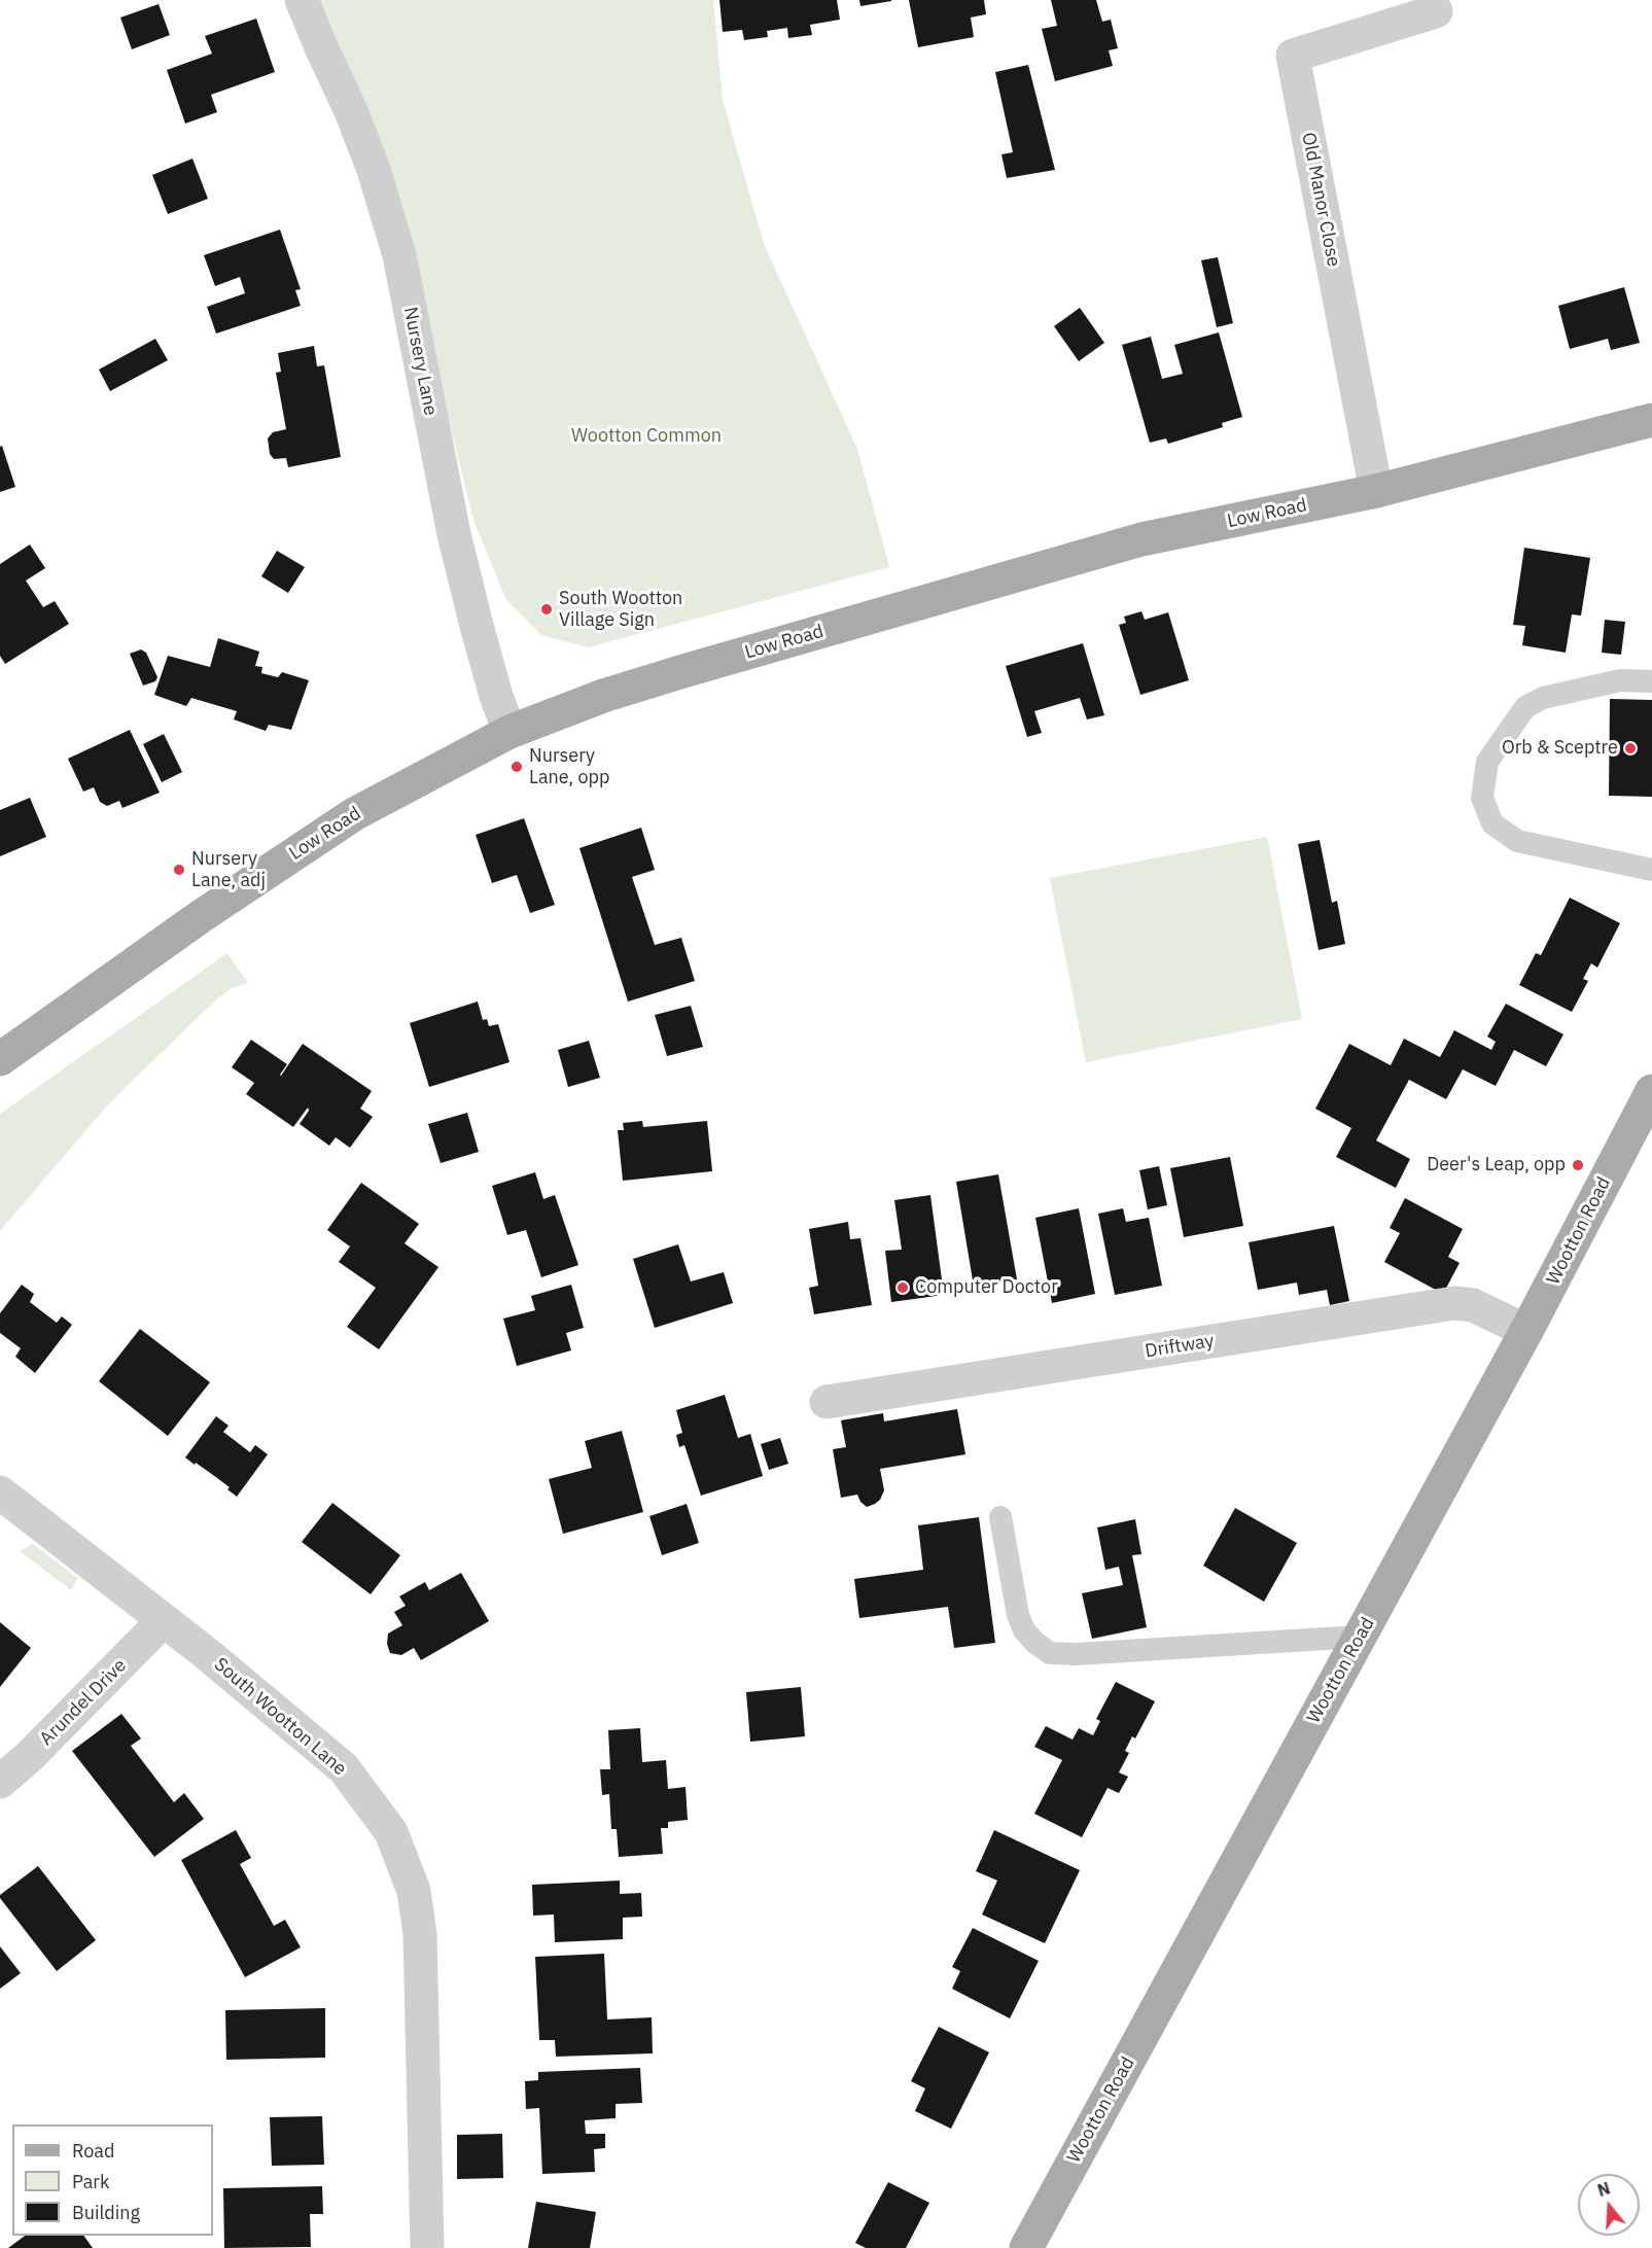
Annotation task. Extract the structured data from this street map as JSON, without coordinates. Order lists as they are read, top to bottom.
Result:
{
  "streets": {
    "main road": ["Low Road", "Wootton Road"],
    "street": [
      "Old Manor Close",
      "Nursery Lane",
      "Driftway",
      "Arundel Drive",
      "South Wootton Lane"
    ]
  },
  "crossings": [
    ["Old Manor Close", "Low Road"],
    ["Nursery Lane", "Low Road"],
    ["Wootton Road", "Driftway"],
    ["Arundel Drive", "South Wootton Lane"]
  ],
  "parks": ["Wootton Common"],
  "places": [
    "South Wootton Village Sign",
    "Orb & Sceptre",
    "Nursery Lane, opp",
    "Nursery Lane, adj",
    "Deer's Leap, opp",
    "Computer Doctor"
  ],
  "legend": ["Road", "Park", "Building"],
  "north": "top"
}
